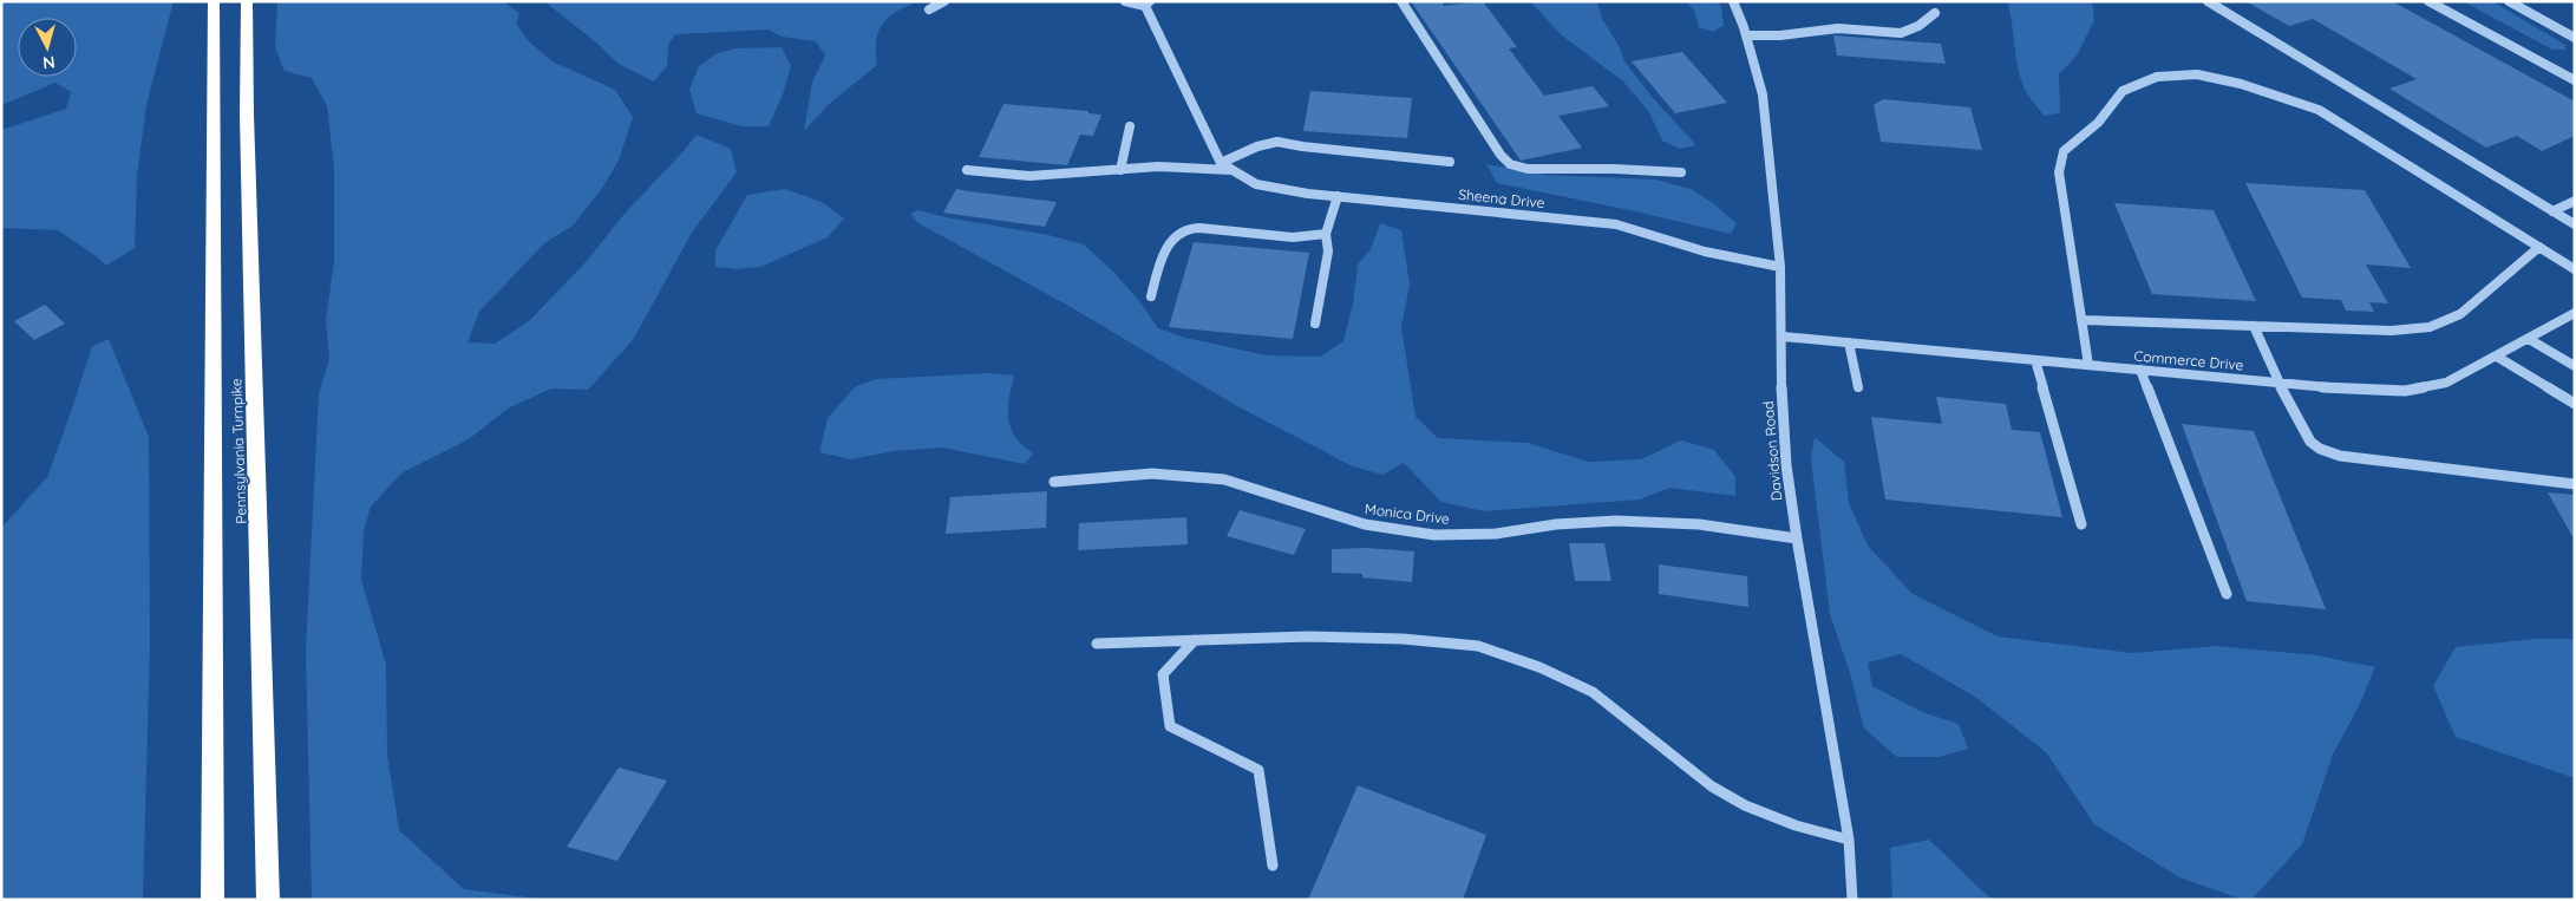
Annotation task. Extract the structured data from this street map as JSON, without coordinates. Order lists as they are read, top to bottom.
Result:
{
  "streets": {
    "highway": ["Pennsylvania Turnpike"],
    "street": [
      "Sheena Drive",
      "Commerce Drive",
      "Davidson Road",
      "Monica Drive"
    ]
  },
  "crossings": [
    ["Sheena Drive", "Davidson Road"],
    ["Commerce Drive", "Davidson Road"],
    ["Davidson Road", "Monica Drive"]
  ],
  "north": "bottom"
}
